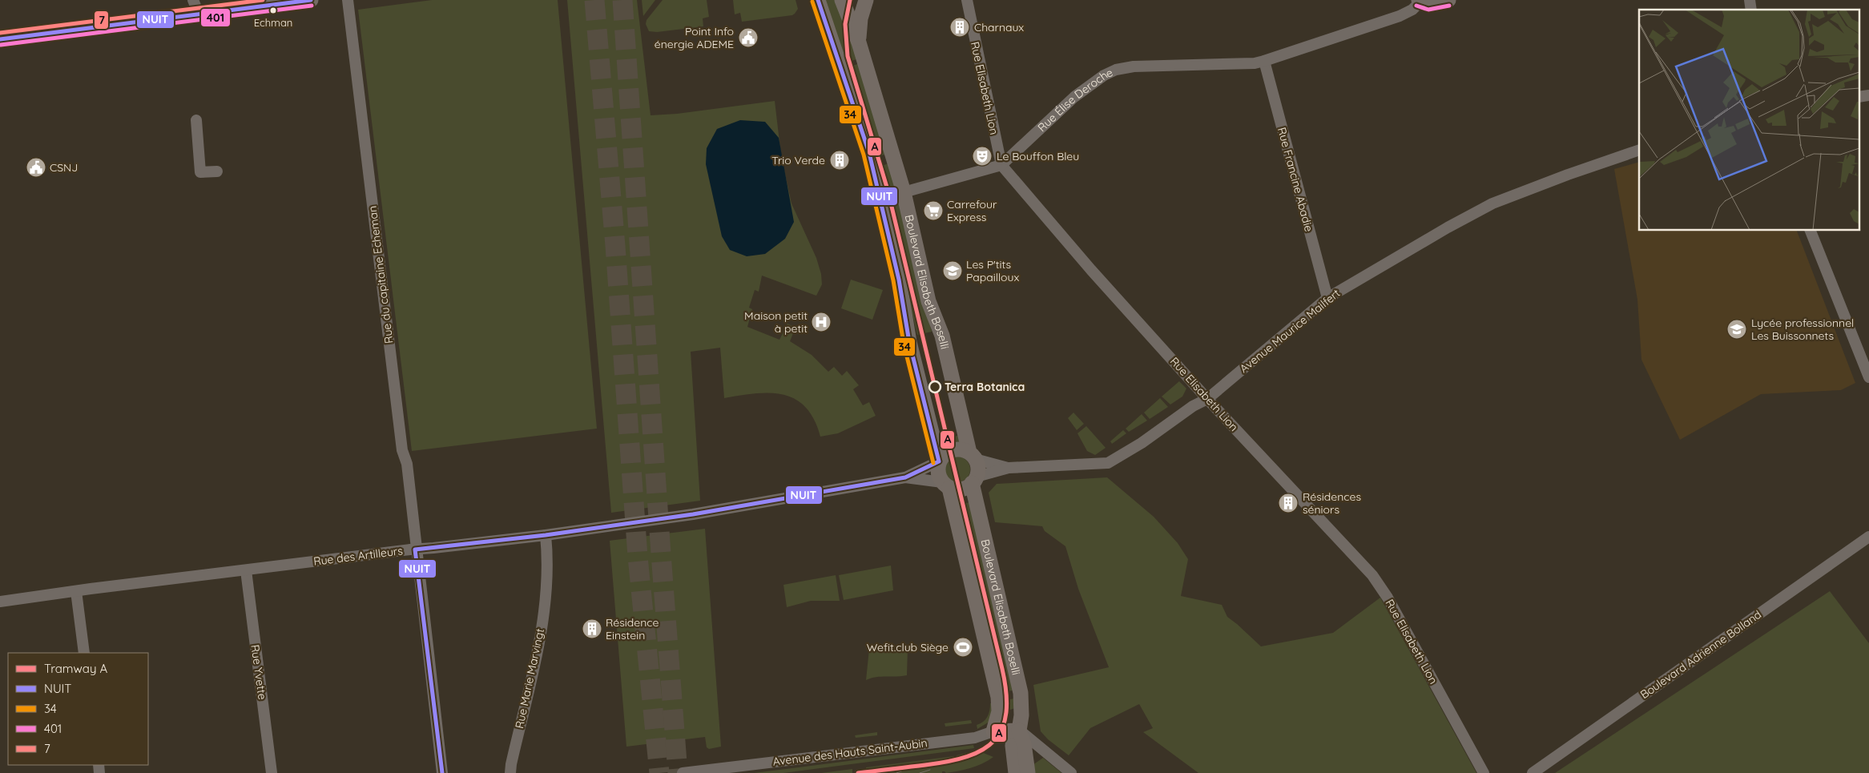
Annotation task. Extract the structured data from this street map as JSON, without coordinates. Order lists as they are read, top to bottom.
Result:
{
  "streets": {
    "street": [
      "Rue Elisabeth Lion",
      "Rue Élise Deroche",
      "Rue Francine Abadie",
      "Rue du capitaine Echeman",
      "Boulevard Elisabeth Boselli",
      "Avenue Maurice Mailfert",
      "Rue des Artilleurs",
      "Boulevard Adrienne Bolland",
      "Rue Yvette",
      "Rue Marie Marvingt",
      "Avenue des Hauts Saint-Aubin"
    ]
  },
  "crossings": [
    ["Rue Elisabeth Lion", "Rue Élise Deroche"],
    ["Rue Elisabeth Lion", "Avenue Maurice Mailfert"],
    ["Rue Élise Deroche", "Rue Francine Abadie"],
    ["Rue Élise Deroche", "Boulevard Elisabeth Boselli"],
    ["Rue Francine Abadie", "Avenue Maurice Mailfert"],
    ["Rue du capitaine Echeman", "Rue des Artilleurs"],
    ["Boulevard Elisabeth Boselli", "Avenue Maurice Mailfert"],
    ["Boulevard Elisabeth Boselli", "Rue des Artilleurs"],
    ["Boulevard Elisabeth Boselli", "Avenue des Hauts Saint-Aubin"],
    ["Avenue Maurice Mailfert", "Rue des Artilleurs"],
    ["Rue des Artilleurs", "Rue Yvette"],
    ["Rue des Artilleurs", "Rue Marie Marvingt"]
  ],
  "places": {
    "other": ["Echman", "Terra Botanica"],
    "building": [
      "Charnaux",
      "Trio Verde",
      "Résidences séniors",
      "Résidence Einstein"
    ],
    "public building": ["Point Info énergie ADEME", "CSNJ"],
    "theatre": ["Le Bouffon Bleu"],
    "supermarket": ["Carrefour Express"],
    "school or university": ["Les P'tits Papailloux", "Lycée professionnel Les Buissonnets"],
    "hospital": ["Maison petit à petit"],
    "sports": ["Wefit.club Siège"]
  },
  "lines": [
    "tram line A",
    "transit line NUIT",
    "transit line 7",
    "transit line 34",
    "transit line 401"
  ],
  "legend": [
    "Tramway A",
    "NUIT",
    "34",
    "401",
    "7"
  ]
}
